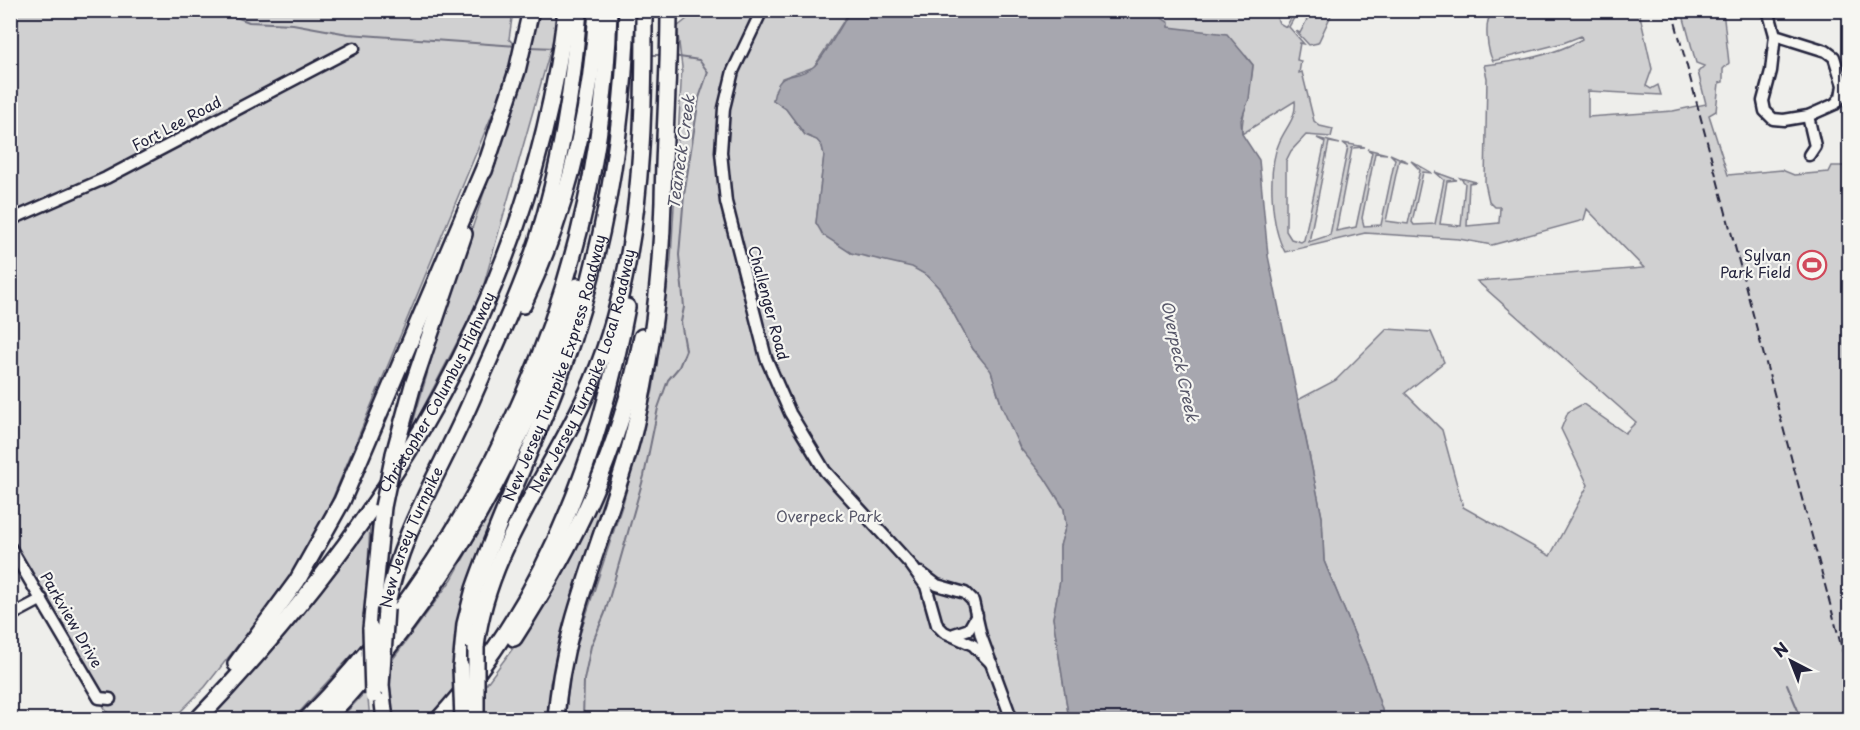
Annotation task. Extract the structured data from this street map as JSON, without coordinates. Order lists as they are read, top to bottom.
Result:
{
  "streets": {
    "highway": [
      "New Jersey Turnpike Express Roadway",
      "New Jersey Turnpike Local Roadway",
      "Christopher Columbus Highway",
      "New Jersey Turnpike"
    ],
    "street": ["Fort Lee Road", "Challenger Road", "Parkview Drive"]
  },
  "crossings": [
    ["New Jersey Turnpike Express Roadway", "New Jersey Turnpike Local Roadway"]
  ],
  "water": ["Teaneck Creek", "Overpeck Creek"],
  "parks": ["Overpeck Park"],
  "places": {
    "sports": ["Sylvan Park Field"]
  },
  "north": "top left"
}
